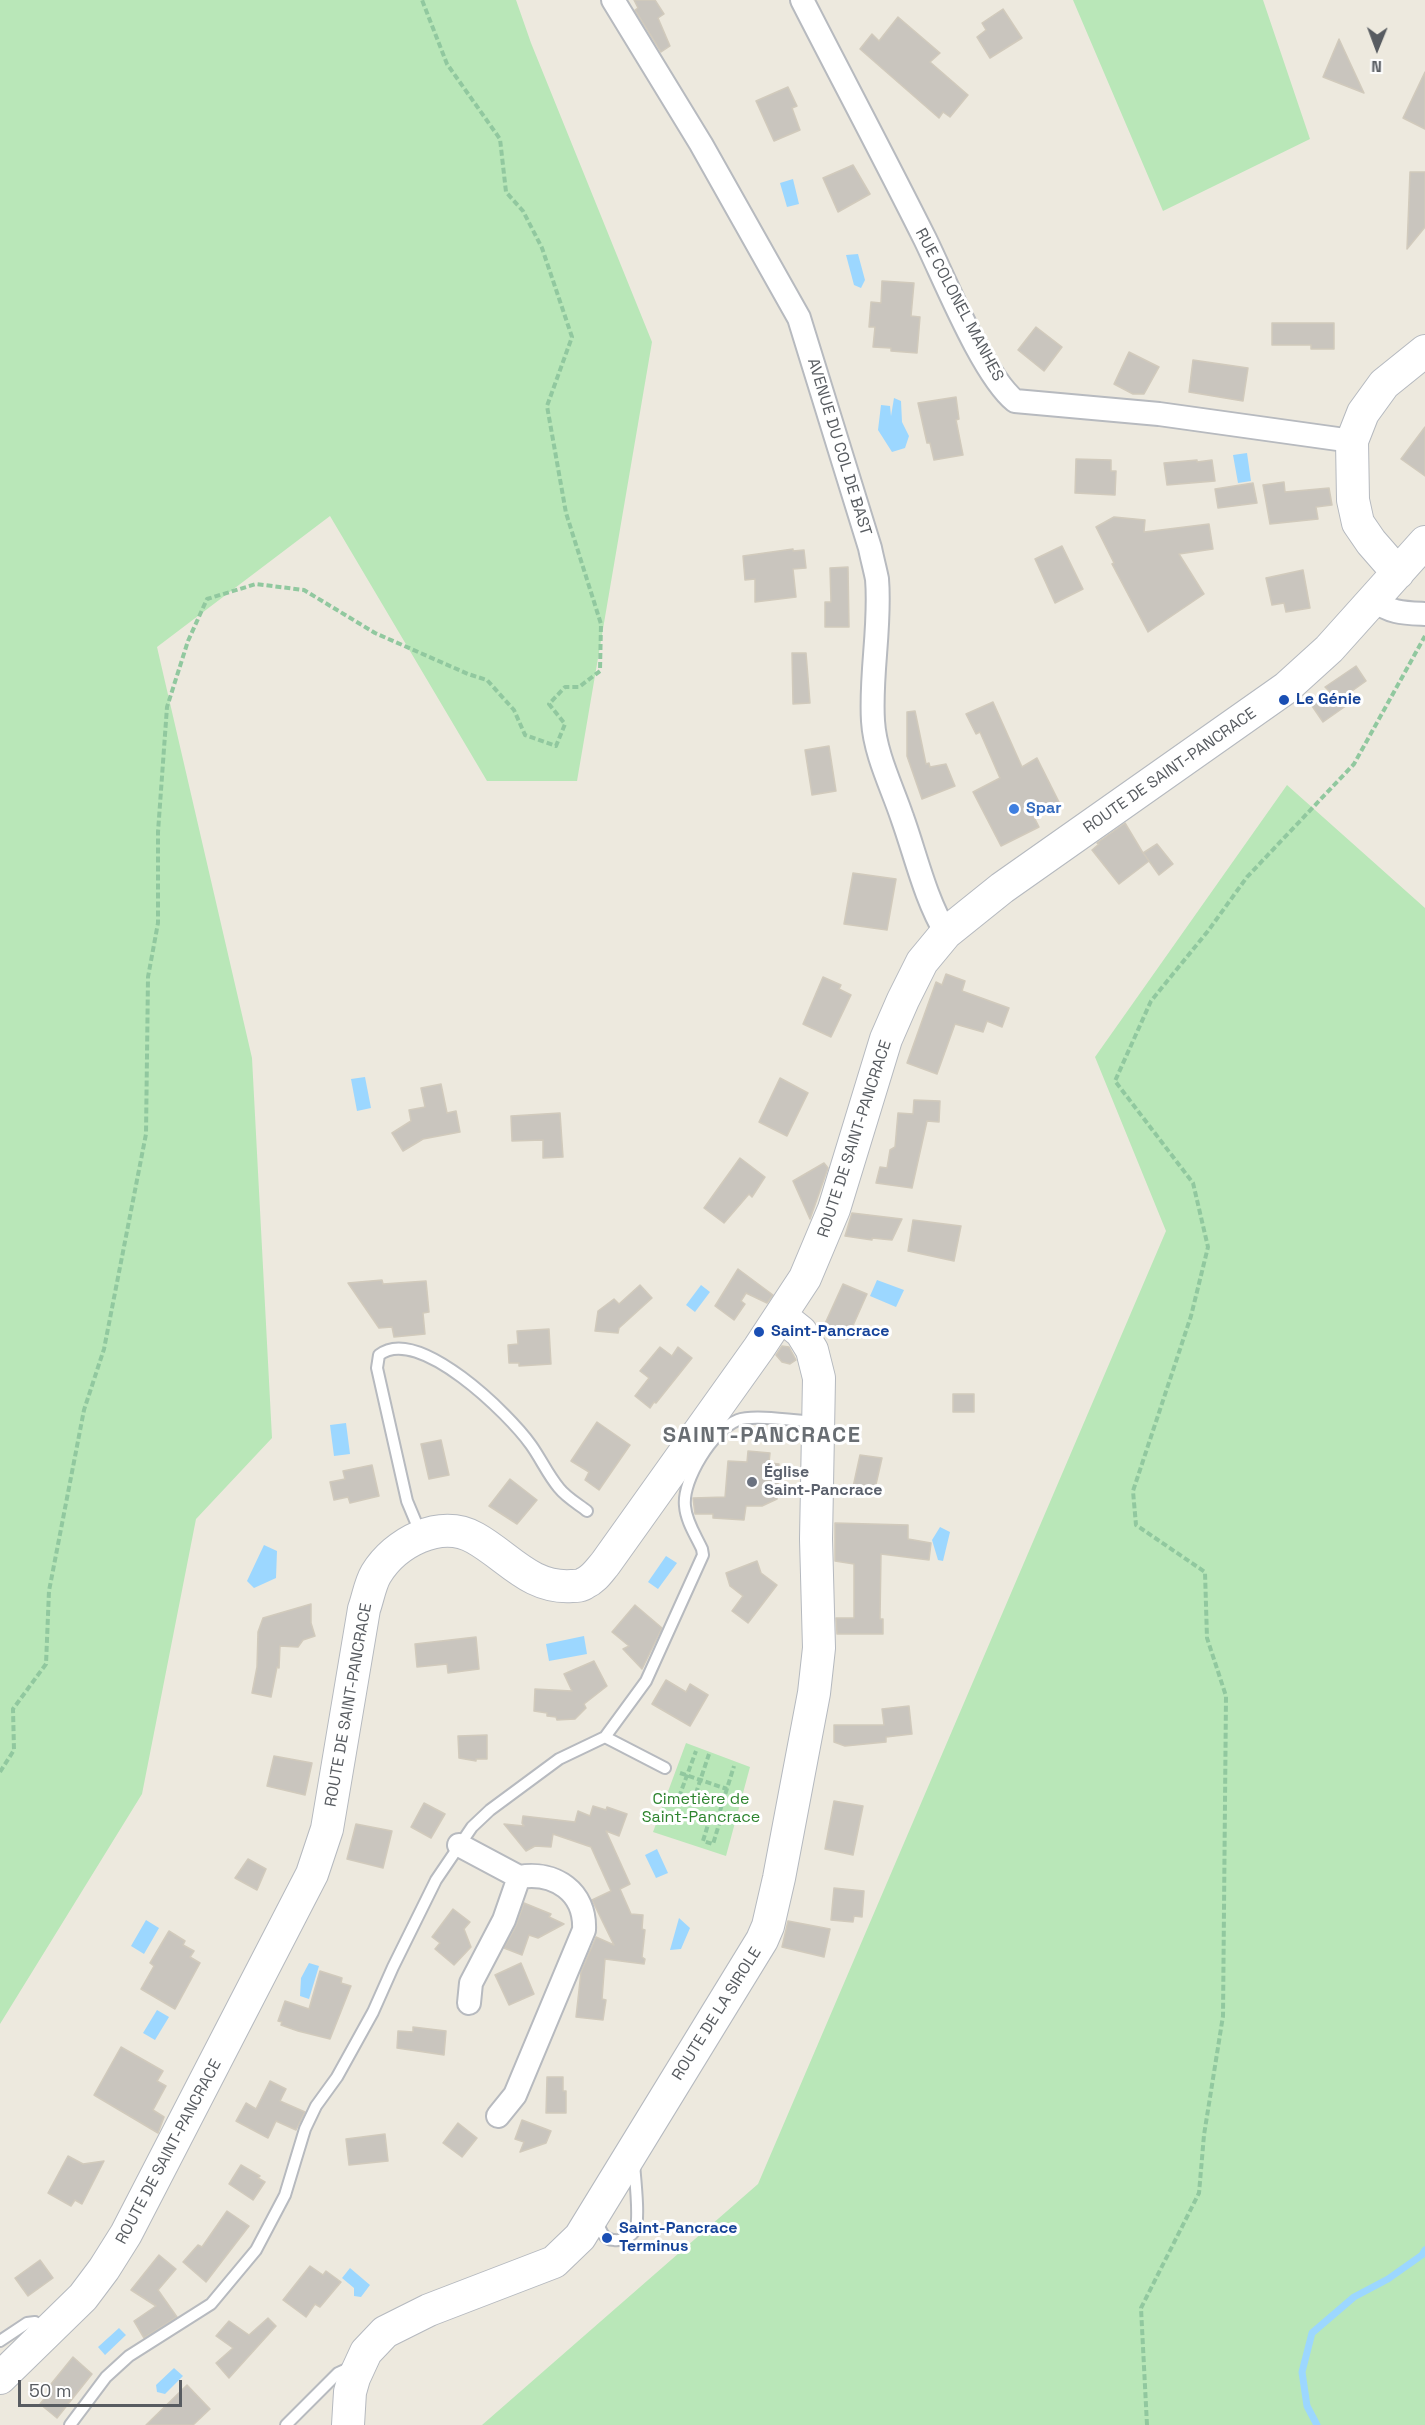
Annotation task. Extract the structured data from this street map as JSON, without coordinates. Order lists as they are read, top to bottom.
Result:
{
  "streets": {
    "street": [
      "RUE COLONEL MANHES",
      "AVENUE DU COL DE BAST",
      "ROUTE DE SAINT-PANCRACE",
      "ROUTE DE LA SIROLE"
    ]
  },
  "crossings": [
    ["AVENUE DU COL DE BAST", "ROUTE DE SAINT-PANCRACE"],
    ["ROUTE DE SAINT-PANCRACE", "ROUTE DE LA SIROLE"]
  ],
  "districts": ["SAINT-PANCRACE"],
  "parks": ["Cimetière de Saint-Pancrace"],
  "places": [
    "Le Génie",
    "Spar",
    "Saint-Pancrace",
    "Église Saint-Pancrace",
    "Saint-Pancrace Terminus"
  ],
  "scale_bar": "50 m",
  "north": "bottom"
}
